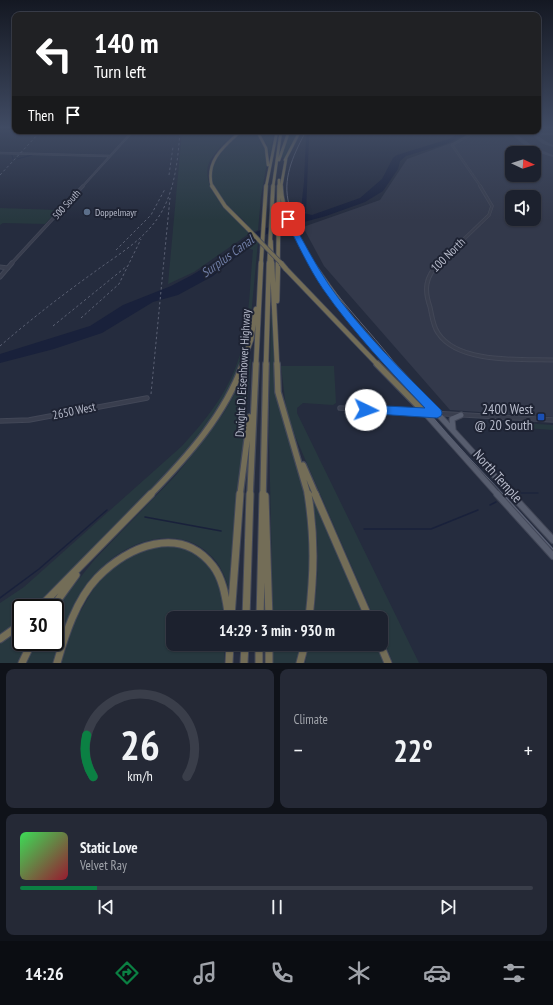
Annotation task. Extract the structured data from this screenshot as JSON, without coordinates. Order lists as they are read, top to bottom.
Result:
{
  "streets": {
    "highway": ["Dwight D. Eisenhower Highway"],
    "main road": ["North Temple"],
    "street": ["500 South", "100 North", "2650 West"]
  },
  "water": ["Surplus Canal"],
  "places": {
    "other": ["Doppelmayr"],
    "transit": ["2400 West @ 20 South"]
  },
  "north": "right",
  "page": {
    "turn": ["140 m", "Turn left"],
    "then": "Then",
    "limit": "30",
    "trip": "14:29 · 3 min · 930 m",
    "tile": "Climate",
    "heat": ["−", "22°", "+"],
    "song": ["Static Love", "Velvet Ray"],
    "tabs": "14:26",
    "gauge": ["26", "km/h"]
  }
}
